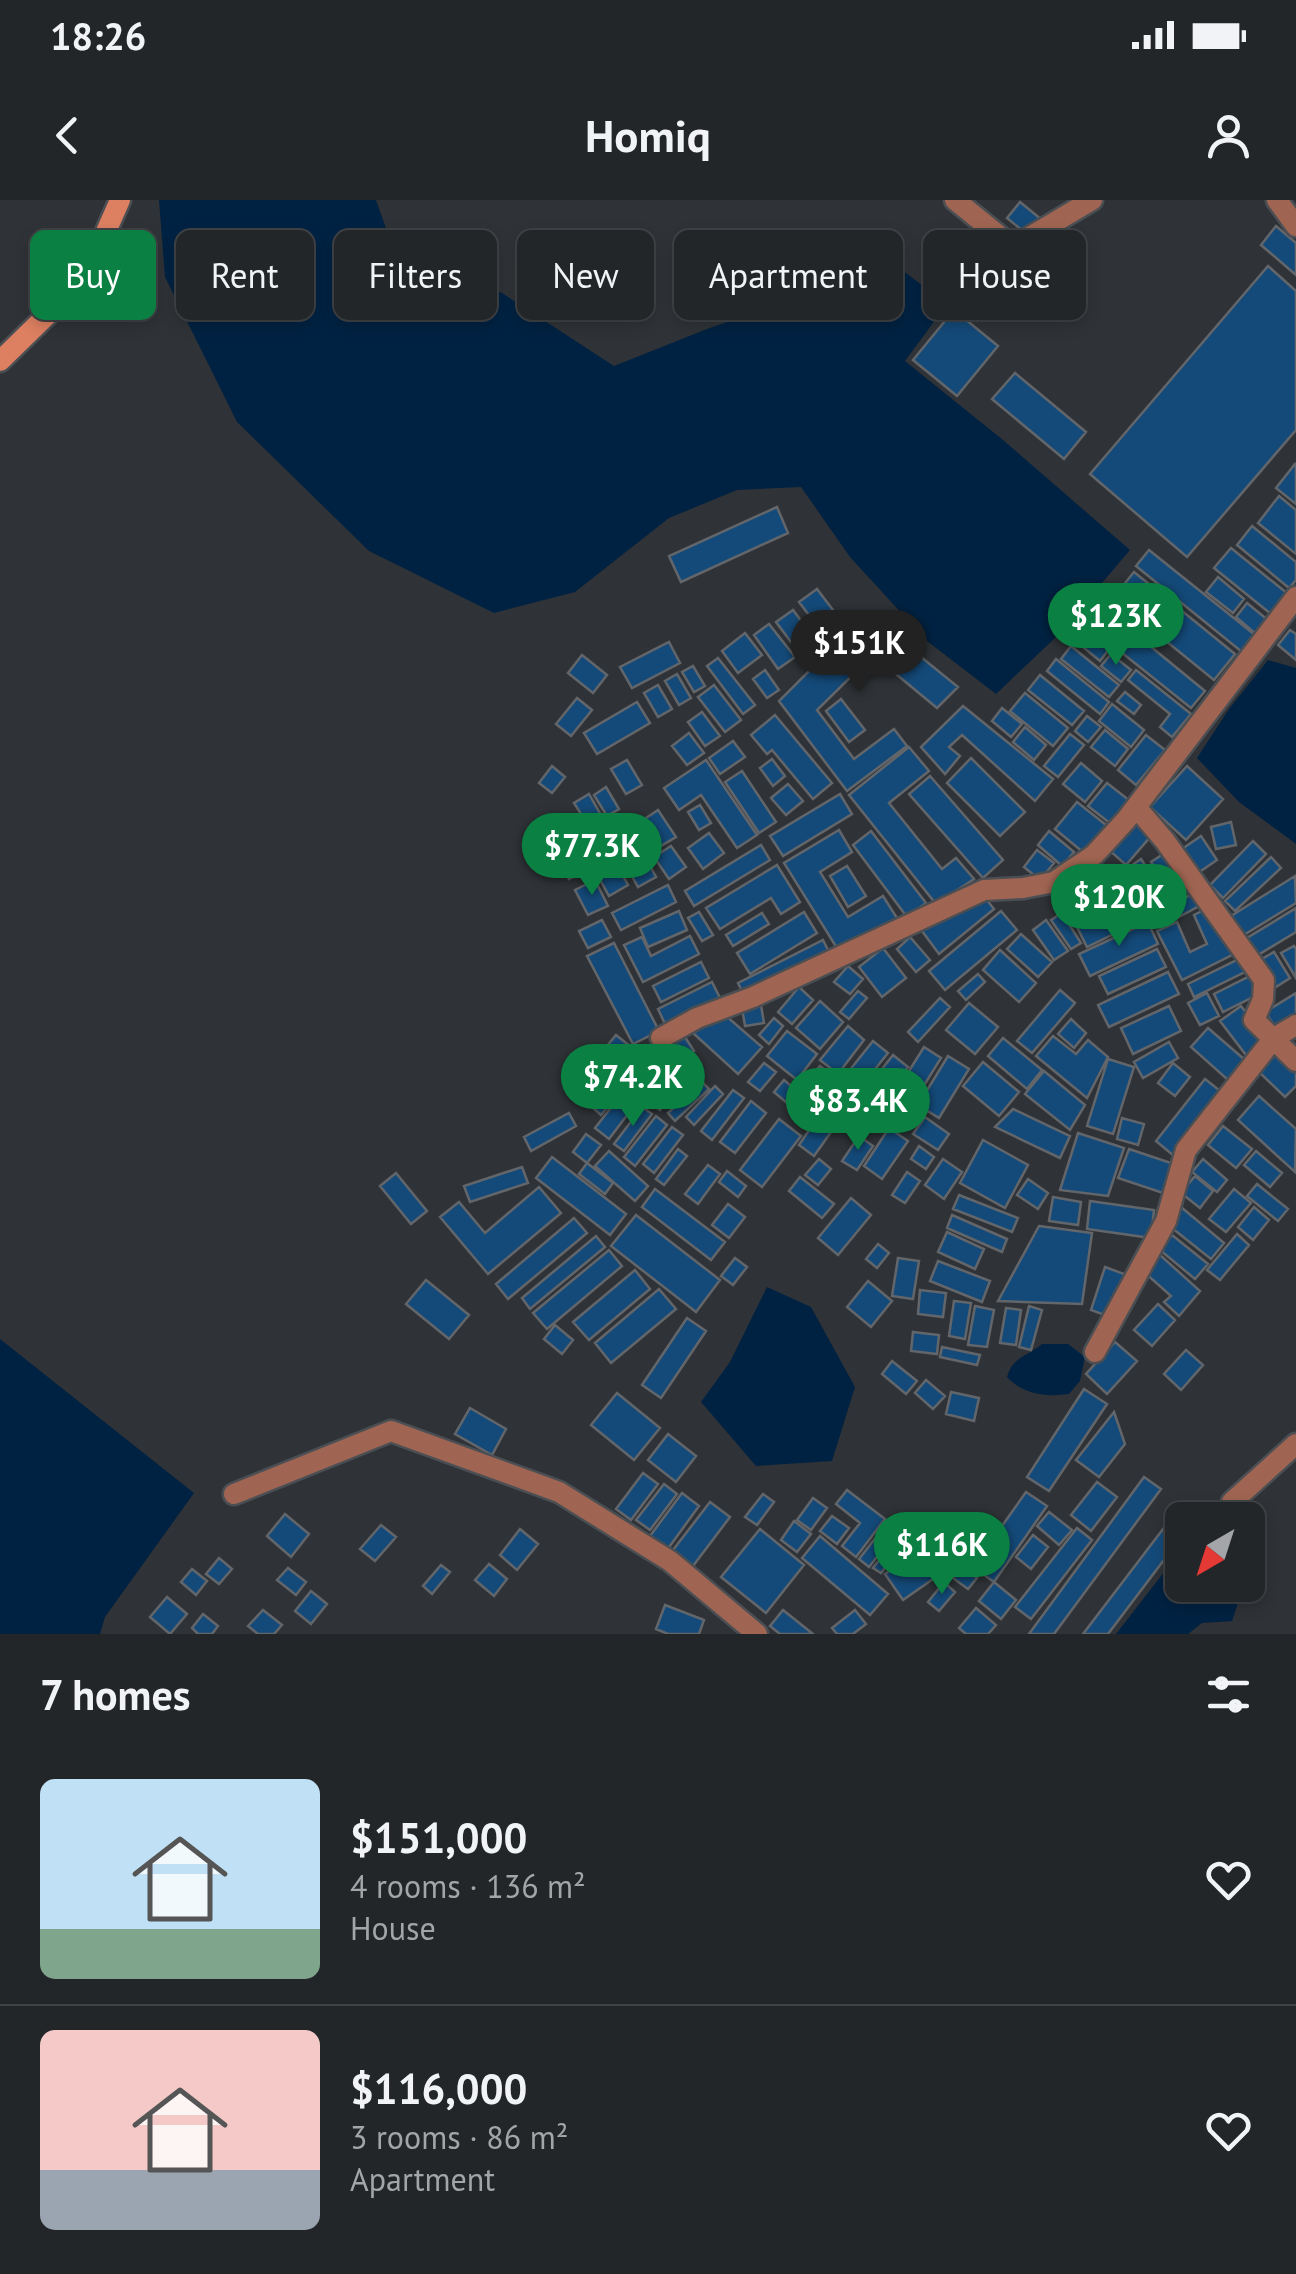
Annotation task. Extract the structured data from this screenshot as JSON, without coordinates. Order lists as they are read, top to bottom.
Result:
{
  "north": "bottom left",
  "page": {
    "status": "18:26",
    "header": "Homiq",
    "chip": [
      "Buy",
      "Rent",
      "Filters",
      "New",
      "Apartment",
      "House"
    ],
    "price": [
      "$123K",
      "$151K",
      "$77.3K",
      "$120K",
      "$74.2K",
      "$83.4K",
      "$116K"
    ],
    "heading": "7 homes",
    "list": [
      {
        "name": "$151,000",
        "note": "4 rooms · 136 m² · House"
      },
      {
        "name": "$116,000",
        "note": "3 rooms · 86 m² · Apartment"
      }
    ]
  }
}
